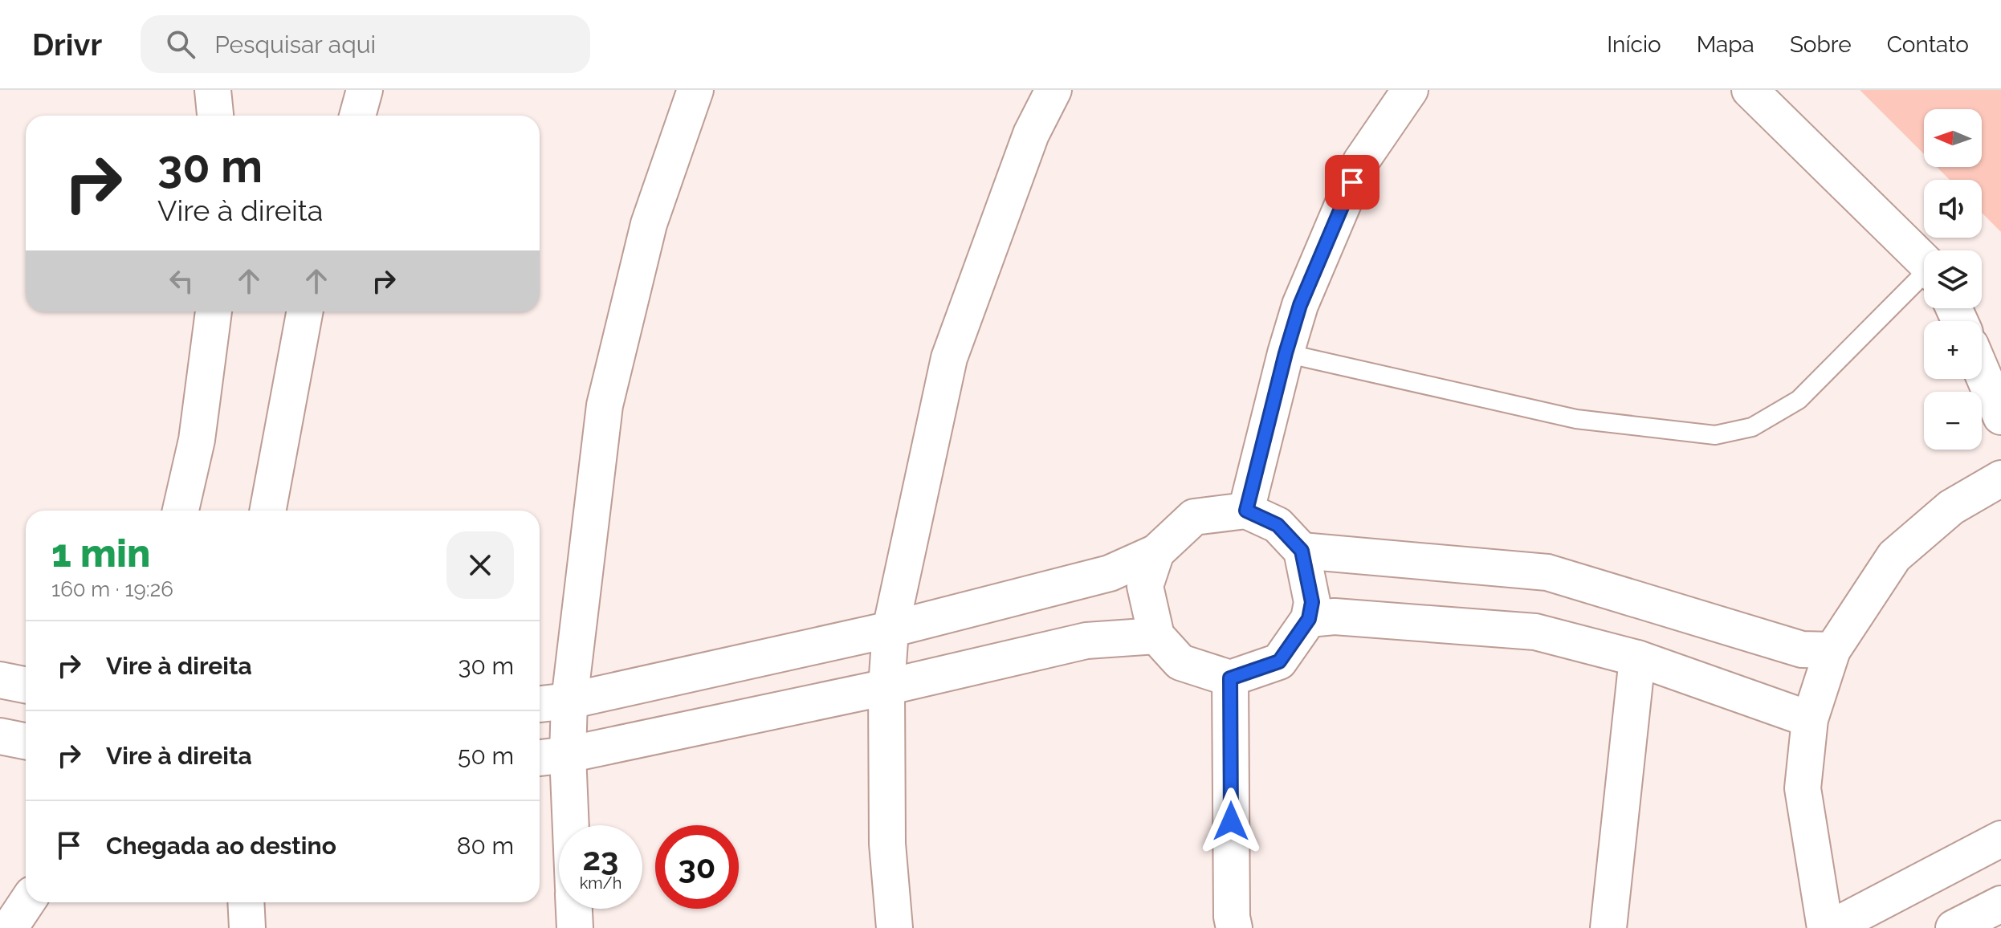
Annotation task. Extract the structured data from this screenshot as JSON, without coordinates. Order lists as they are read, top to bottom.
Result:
{
  "north": "left",
  "page": {
    "header": "Drivr",
    "search": "Pesquisar aqui",
    "nav": [
      "Início",
      "Mapa",
      "Sobre",
      "Contato"
    ],
    "map_buttons": ["+", "−"],
    "turn": ["30 m", "Vire à direita"],
    "heading": ["1 min", "160 m · 19:26"],
    "list": [
      {
        "name": "Vire à direita",
        "value": "30 m"
      },
      {
        "name": "Vire à direita",
        "value": "50 m"
      },
      {
        "name": "Chegada ao destino",
        "value": "80 m"
      }
    ],
    "speed": "23 km/h",
    "limit": "30"
  }
}
